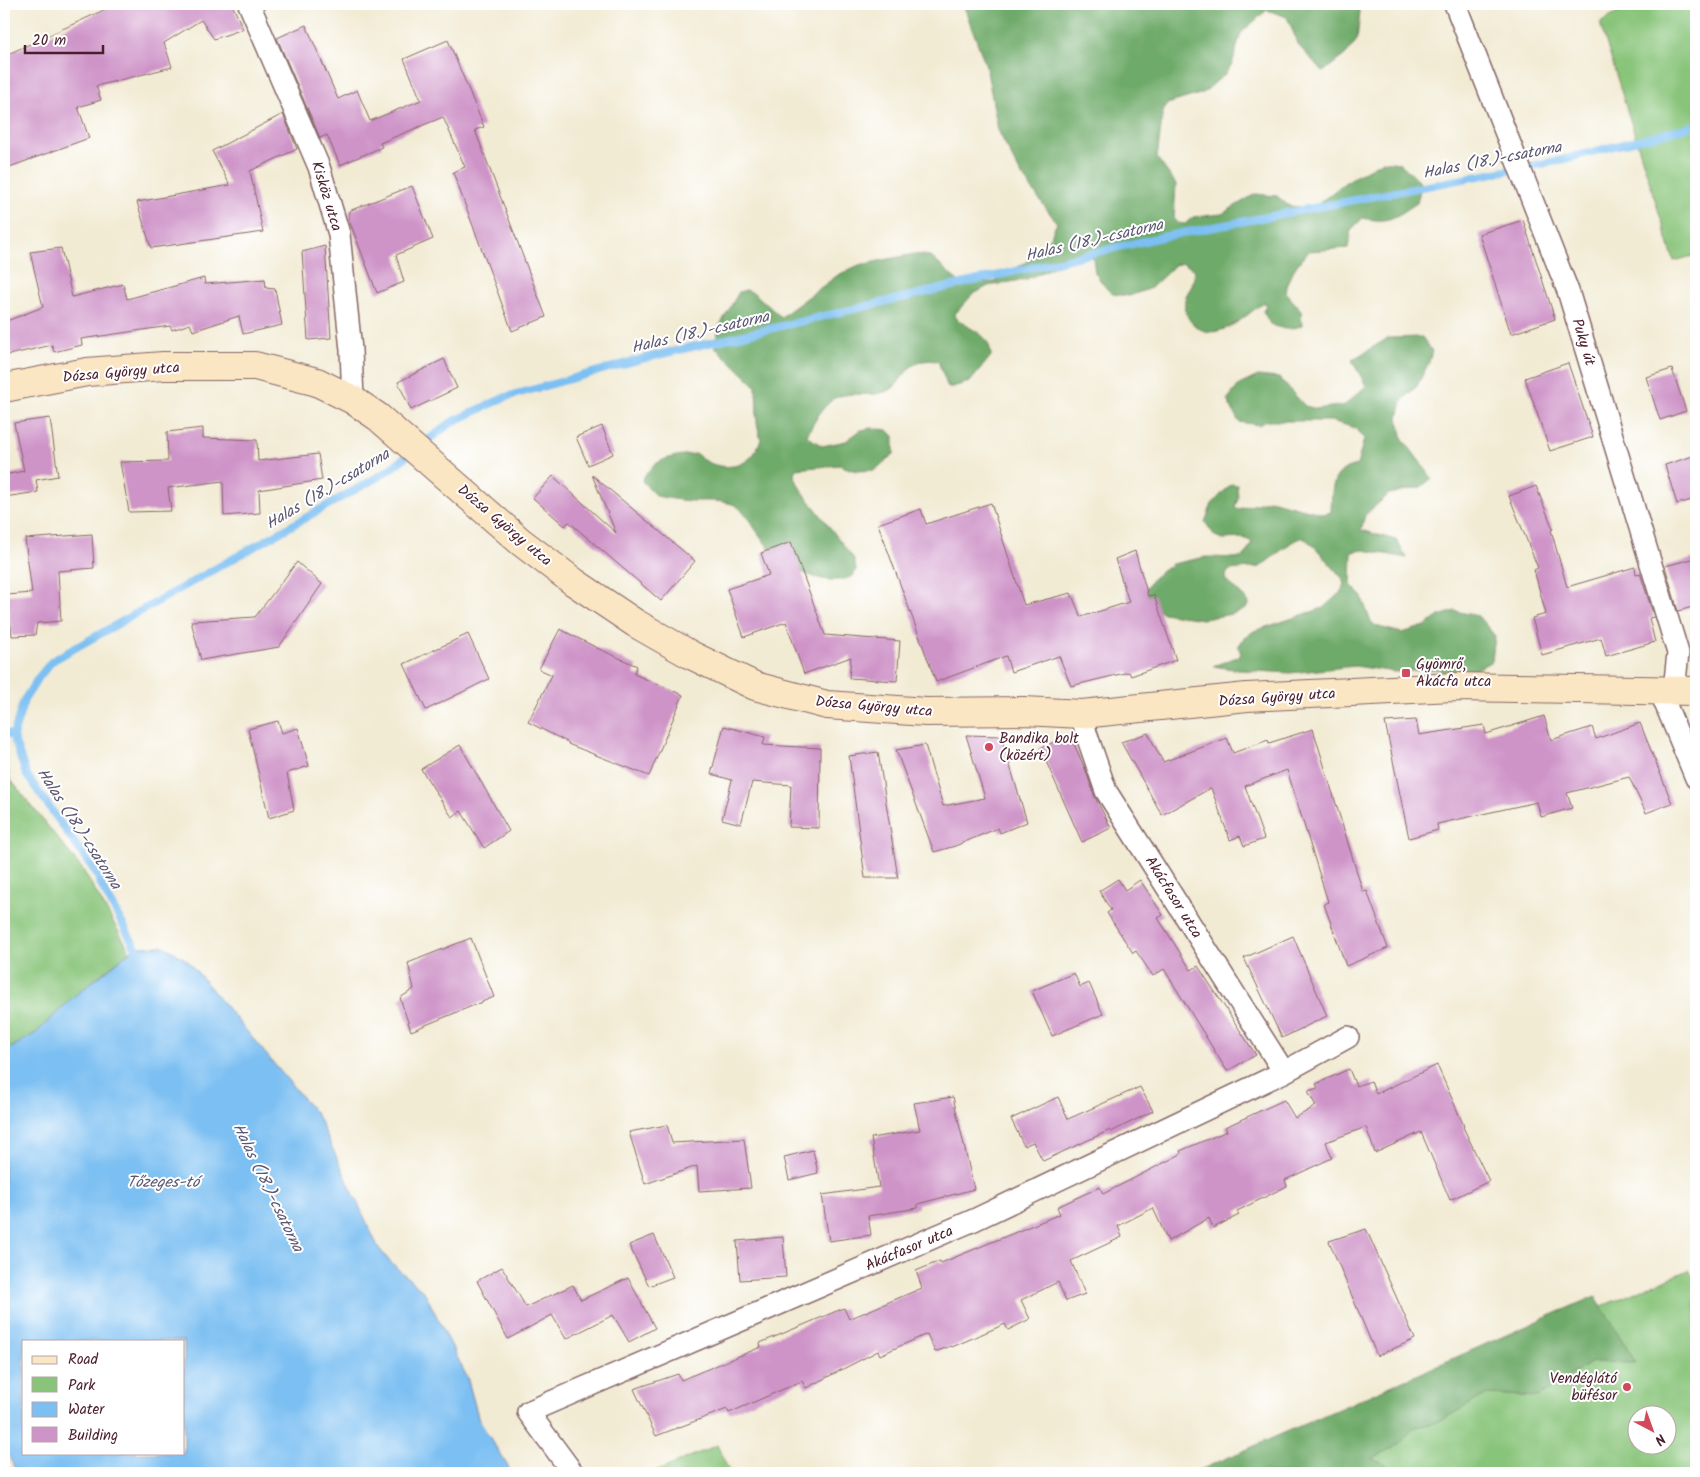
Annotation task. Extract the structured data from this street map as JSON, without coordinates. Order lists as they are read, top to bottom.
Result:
{
  "streets": {
    "main road": ["Dózsa György utca"],
    "street": ["Kisköz utca", "Puky út", "Akácfasor utca"]
  },
  "crossings": [
    ["Kisköz utca", "Dózsa György utca"],
    ["Puky út", "Dózsa György utca"],
    ["Dózsa György utca", "Akácfasor utca"]
  ],
  "water": ["Halas (18.)-csatorna", "Tőzeges-tó"],
  "places": {
    "transit": ["Gyömrő, Akácfa utca"],
    "other": ["Bandika bolt (közért)", "Vendéglátó büfésor"]
  },
  "legend": [
    "Road",
    "Park",
    "Water",
    "Building"
  ],
  "scale_bar": "20 m",
  "north": "bottom right"
}
